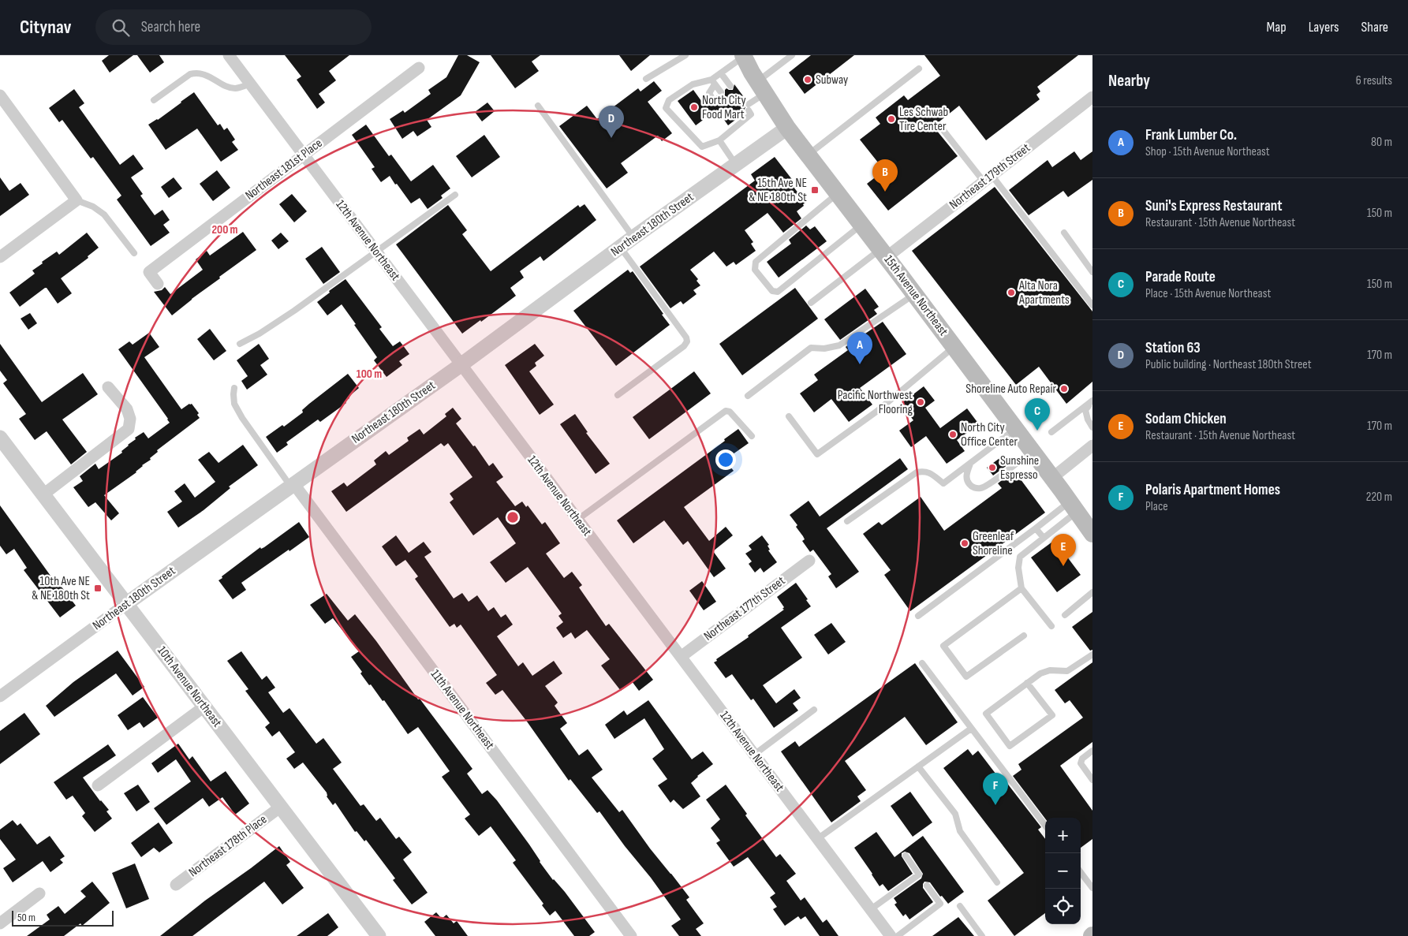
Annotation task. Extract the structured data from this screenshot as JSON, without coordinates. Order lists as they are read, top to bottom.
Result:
{
  "streets": {
    "main road": ["15th Avenue Northeast"],
    "street": [
      "Northeast 181st Place",
      "Northeast 179th Street",
      "Northeast 180th Street",
      "12th Avenue Northeast",
      "Northeast 177th Street",
      "10th Avenue Northeast",
      "11th Avenue Northeast",
      "Northeast 178th Place"
    ]
  },
  "crossings": [
    ["Northeast 181st Place", "12th Avenue Northeast"],
    ["Northeast 179th Street", "15th Avenue Northeast"],
    ["Northeast 180th Street", "12th Avenue Northeast"],
    ["Northeast 180th Street", "15th Avenue Northeast"],
    ["Northeast 180th Street", "10th Avenue Northeast"],
    ["Northeast 180th Street", "11th Avenue Northeast"],
    ["12th Avenue Northeast", "Northeast 177th Street"],
    ["10th Avenue Northeast", "Northeast 178th Place"]
  ],
  "places": {
    "other": [
      "Subway",
      "North City Food Mart",
      "Les Schwab Tire Center",
      "Alta Nora Apartments",
      "Shoreline Auto Repair",
      "Pacific Northwest Flooring",
      "North City Office Center",
      "Sunshine Espresso",
      "Greenleaf Shoreline"
    ],
    "transit": ["15th Ave NE & NE 180th St", "10th Ave NE & NE 180th St"]
  },
  "scale_bar": "50 m",
  "page": {
    "header": "Citynav",
    "search": "Search here",
    "nav": ["Map", "Layers", "Share"],
    "heading": ["Nearby", "6 results"],
    "pins": [
      "D",
      "B",
      "A",
      "C",
      "E",
      "F"
    ],
    "list": [
      {
        "mark": "A",
        "name": "Frank Lumber Co.",
        "note": "Shop · 15th Avenue Northeast",
        "value": "80 m"
      },
      {
        "mark": "B",
        "name": "Suni's Express Restaurant",
        "note": "Restaurant · 15th Avenue Northeast",
        "value": "150 m"
      },
      {
        "mark": "C",
        "name": "Parade Route",
        "note": "Place · 15th Avenue Northeast",
        "value": "150 m"
      },
      {
        "mark": "D",
        "name": "Station 63",
        "note": "Public building · Northeast 180th Street",
        "value": "170 m"
      },
      {
        "mark": "E",
        "name": "Sodam Chicken",
        "note": "Restaurant · 15th Avenue Northeast",
        "value": "170 m"
      },
      {
        "mark": "F",
        "name": "Polaris Apartment Homes",
        "note": "Place",
        "value": "220 m"
      }
    ],
    "map_buttons": ["+", "−"],
    "scale": "50 m"
  },
  "rings": ["200 m", "100 m"]
}
